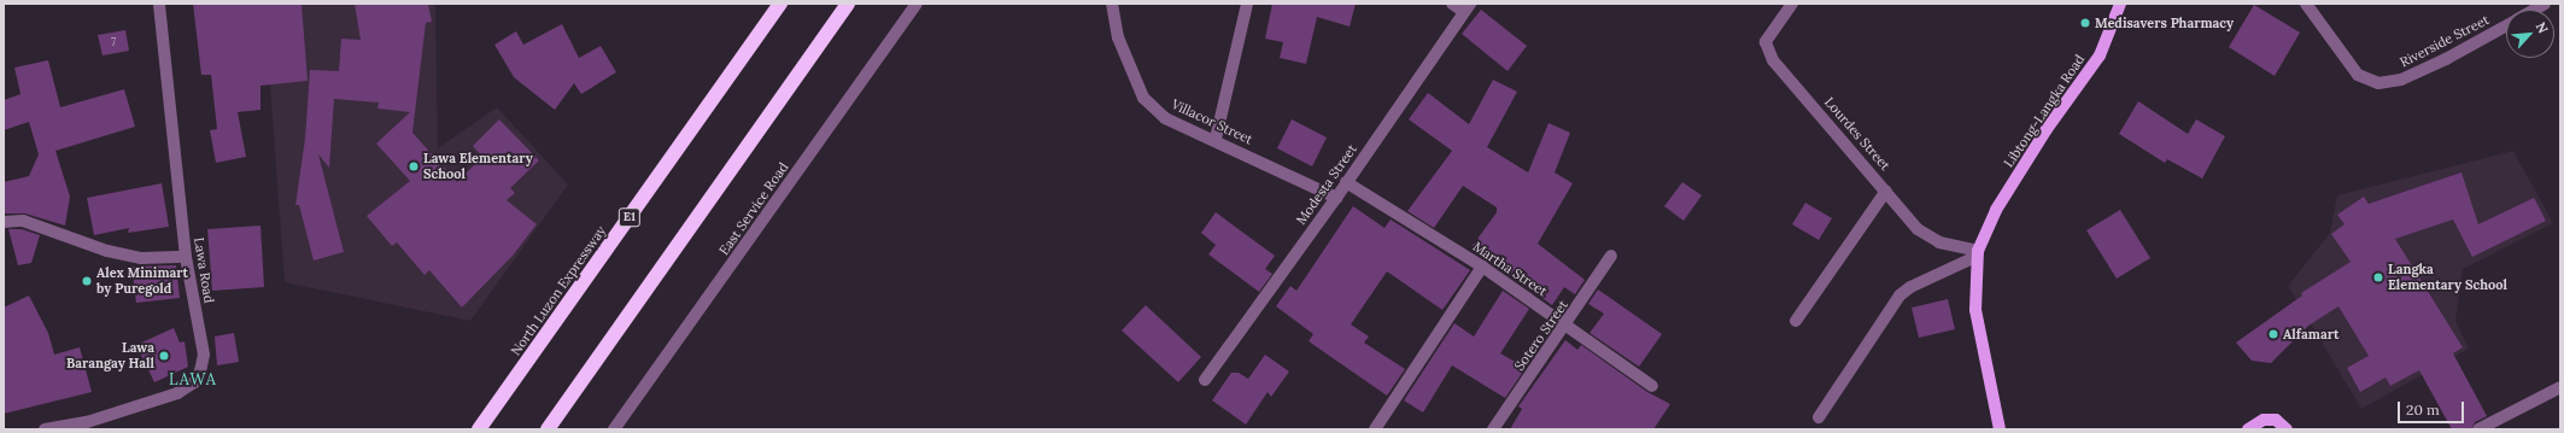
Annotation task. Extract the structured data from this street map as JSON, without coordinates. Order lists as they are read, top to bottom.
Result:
{
  "streets": {
    "highway": ["E1", "North Luzon Expressway"],
    "main road": ["Libtong-Langka Road"],
    "street": [
      "Riverside Street",
      "Villacor Street",
      "Lourdes Street",
      "Modesta Street",
      "East Service Road",
      "Martha Street",
      "Lawa Road",
      "Sotero Street"
    ]
  },
  "crossings": [
    ["Libtong-Langka Road", "Lourdes Street"],
    ["Villacor Street", "Modesta Street"],
    ["Modesta Street", "Martha Street"],
    ["Martha Street", "Sotero Street"]
  ],
  "districts": ["LAWA"],
  "places": [
    "Medisavers Pharmacy",
    "Lawa Elementary School",
    "Langka Elementary School",
    "Alex Minimart by Puregold",
    "Alfamart",
    "Lawa Barangay Hall"
  ],
  "house_numbers": ["7"],
  "scale_bar": "20 m",
  "north": "top right"
}
